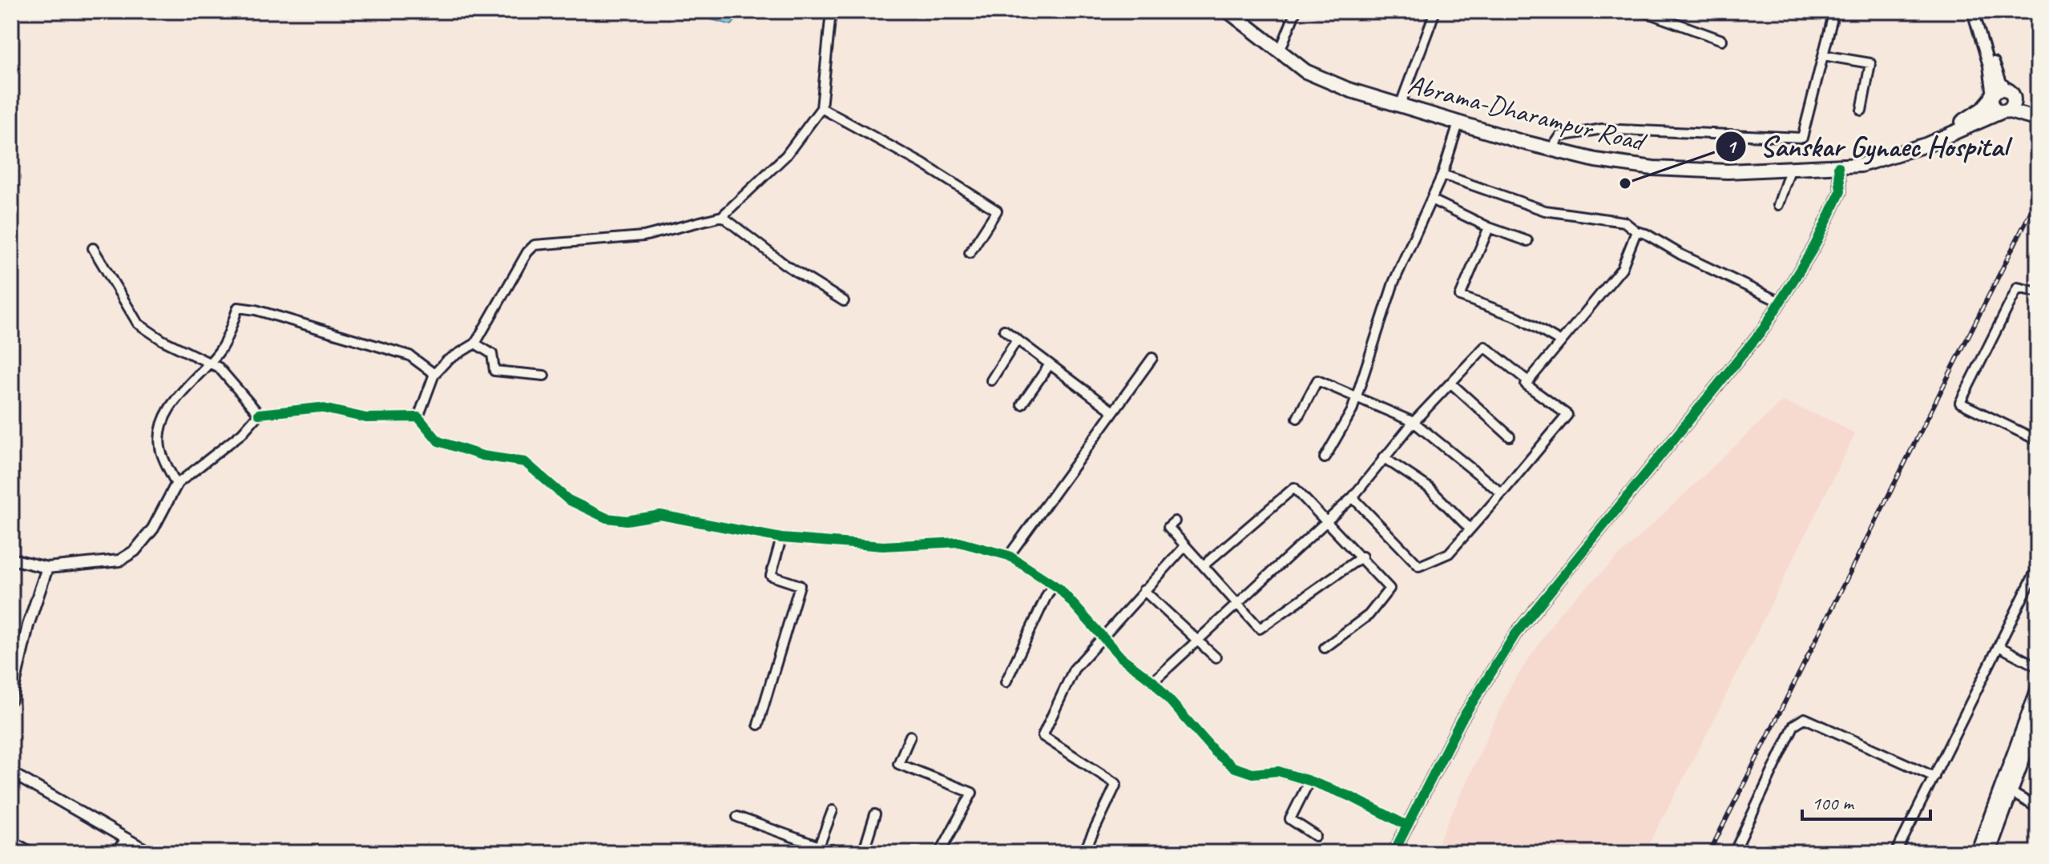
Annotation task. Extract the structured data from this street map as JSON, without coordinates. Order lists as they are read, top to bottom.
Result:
{
  "streets": {
    "main road": ["Abrama-Dharampur Road"]
  },
  "places": ["Sanskar Gynaec Hospital"],
  "scale_bar": "100 m"
}
